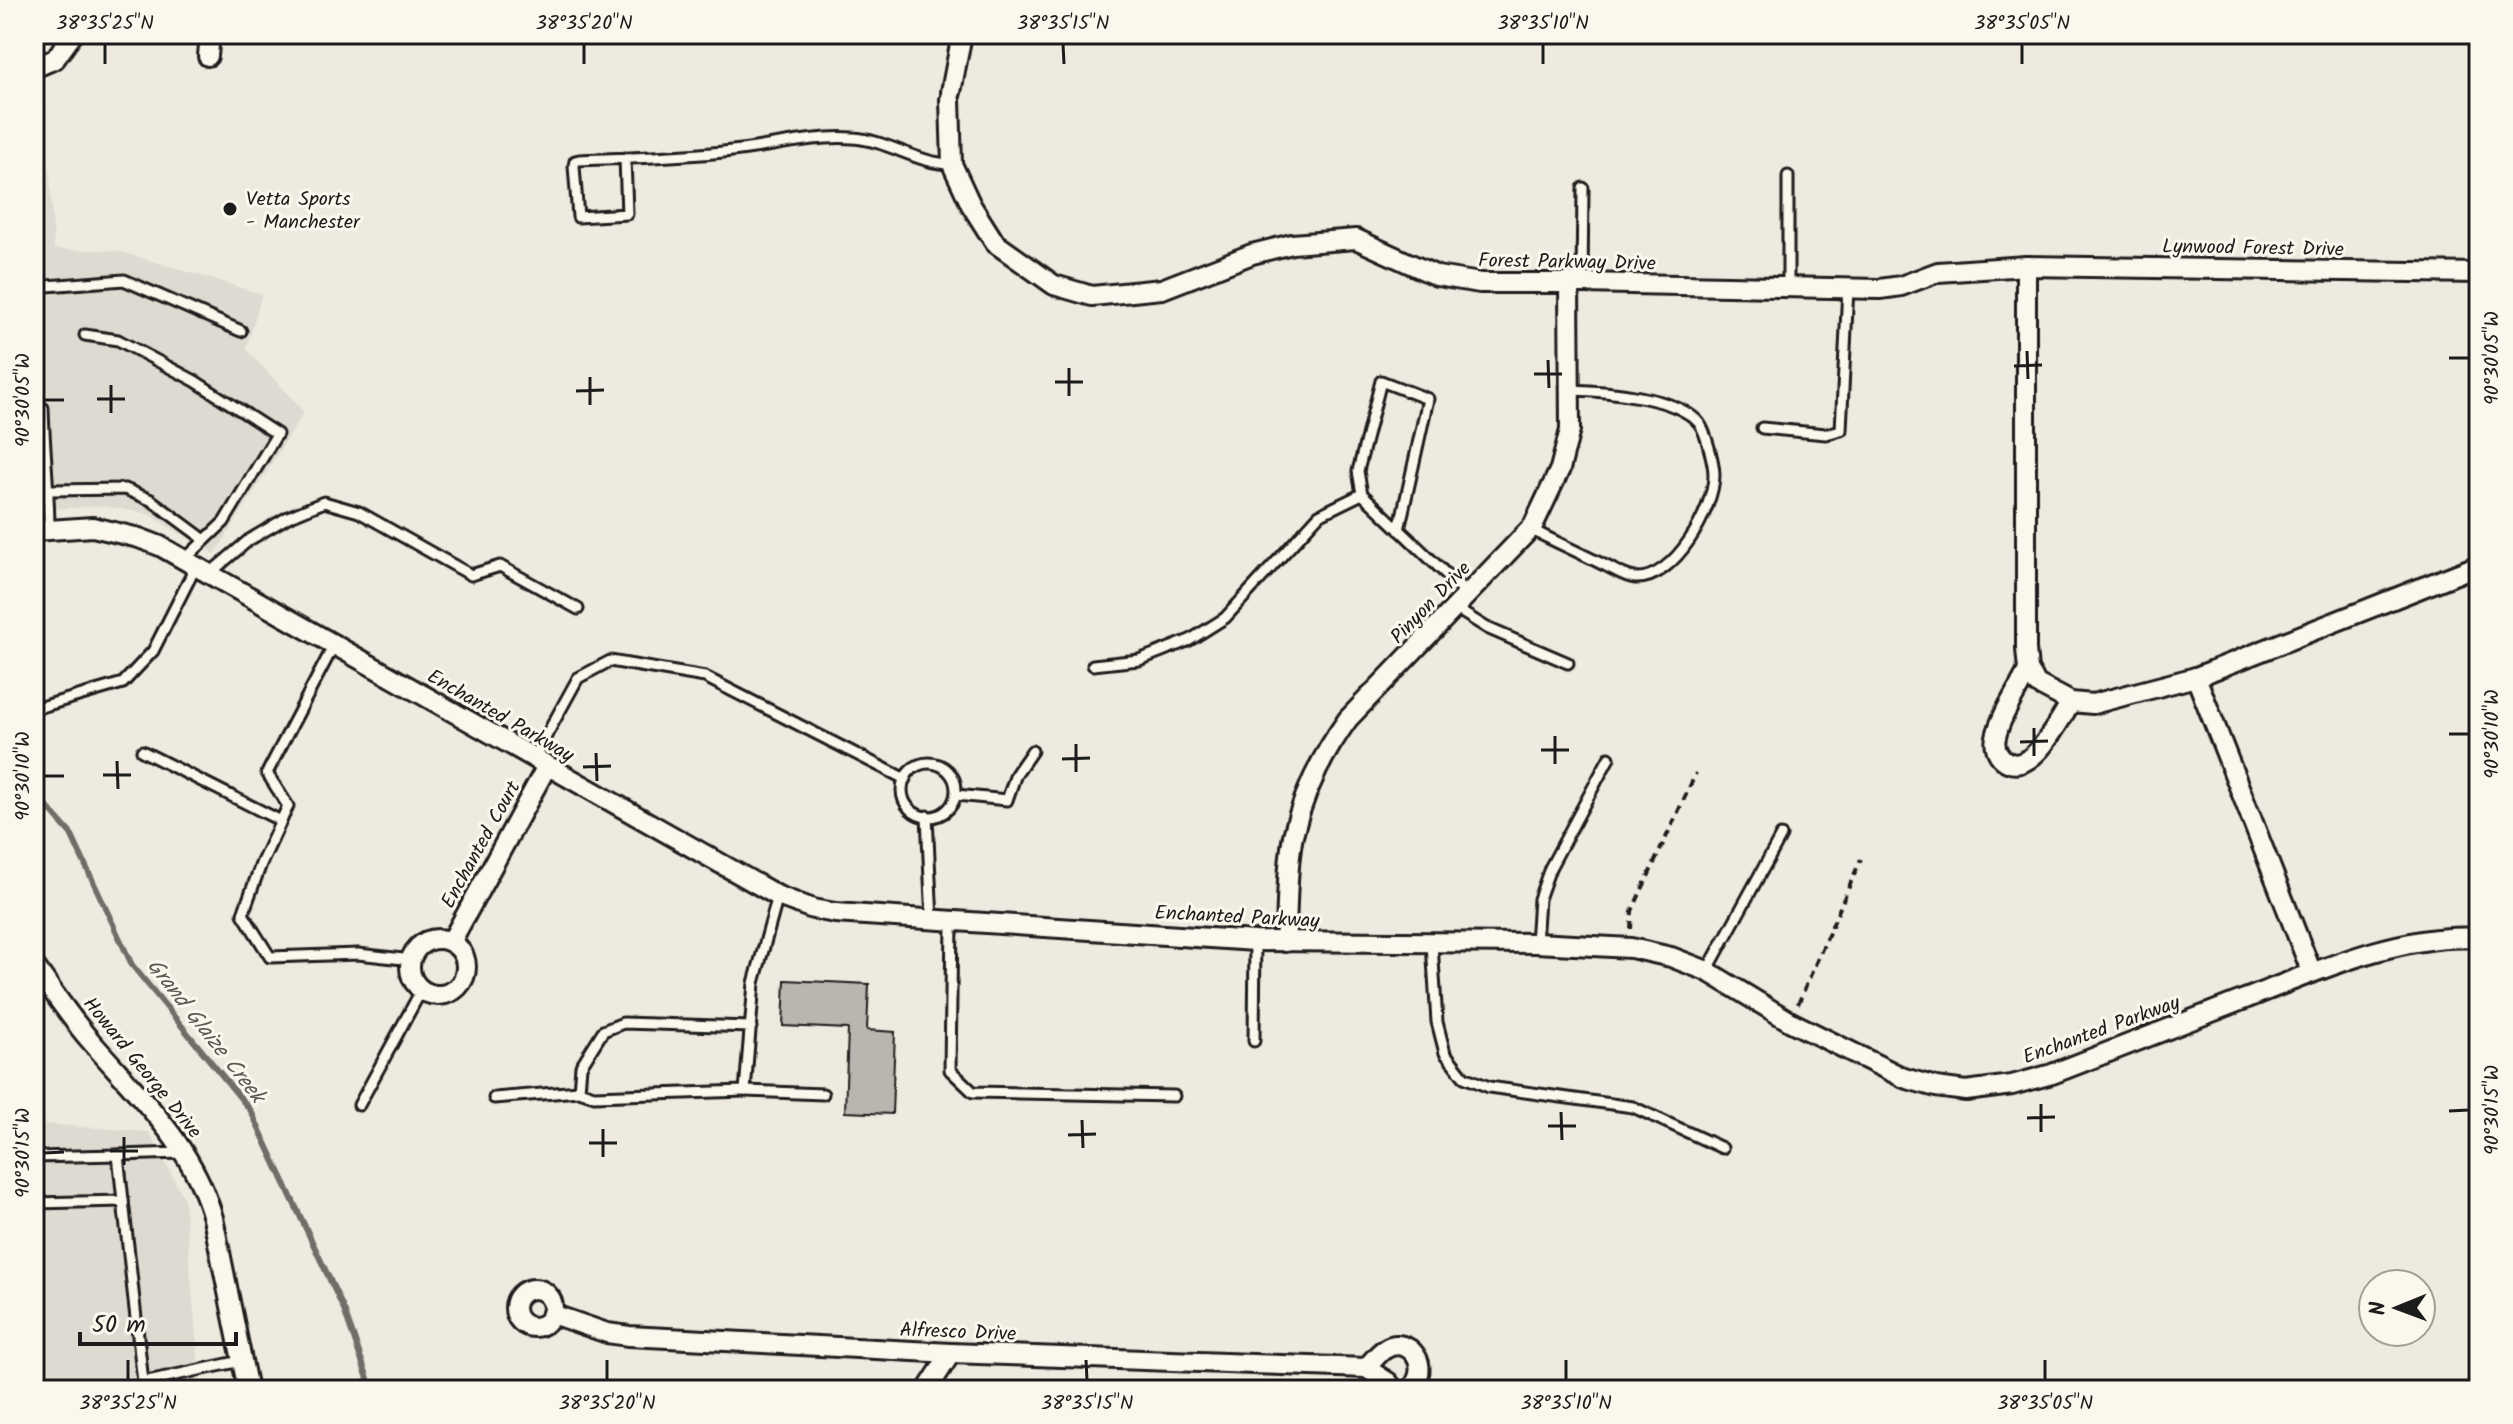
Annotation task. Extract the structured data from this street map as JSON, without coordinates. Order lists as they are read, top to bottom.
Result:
{
  "streets": {
    "street": [
      "Lynwood Forest Drive",
      "Forest Parkway Drive",
      "Pinyon Drive",
      "Enchanted Parkway",
      "Enchanted Court",
      "Howard George Drive",
      "Alfresco Drive"
    ]
  },
  "crossings": [
    ["Lynwood Forest Drive", "Forest Parkway Drive"],
    ["Forest Parkway Drive", "Pinyon Drive"],
    ["Pinyon Drive", "Enchanted Parkway"],
    ["Enchanted Parkway", "Enchanted Court"]
  ],
  "water": ["Grand Glaize Creek"],
  "places": ["Vetta Sports - Manchester"],
  "scale_bar": "50 m",
  "north": "left",
  "coordinates": [
    "38°35'25\"N",
    "38°35'20\"N",
    "38°35'15\"N",
    "38°35'10\"N",
    "38°35'05\"N",
    "90°30'05\"W",
    "90°30'10\"W",
    "90°30'15\"W"
  ]
}
